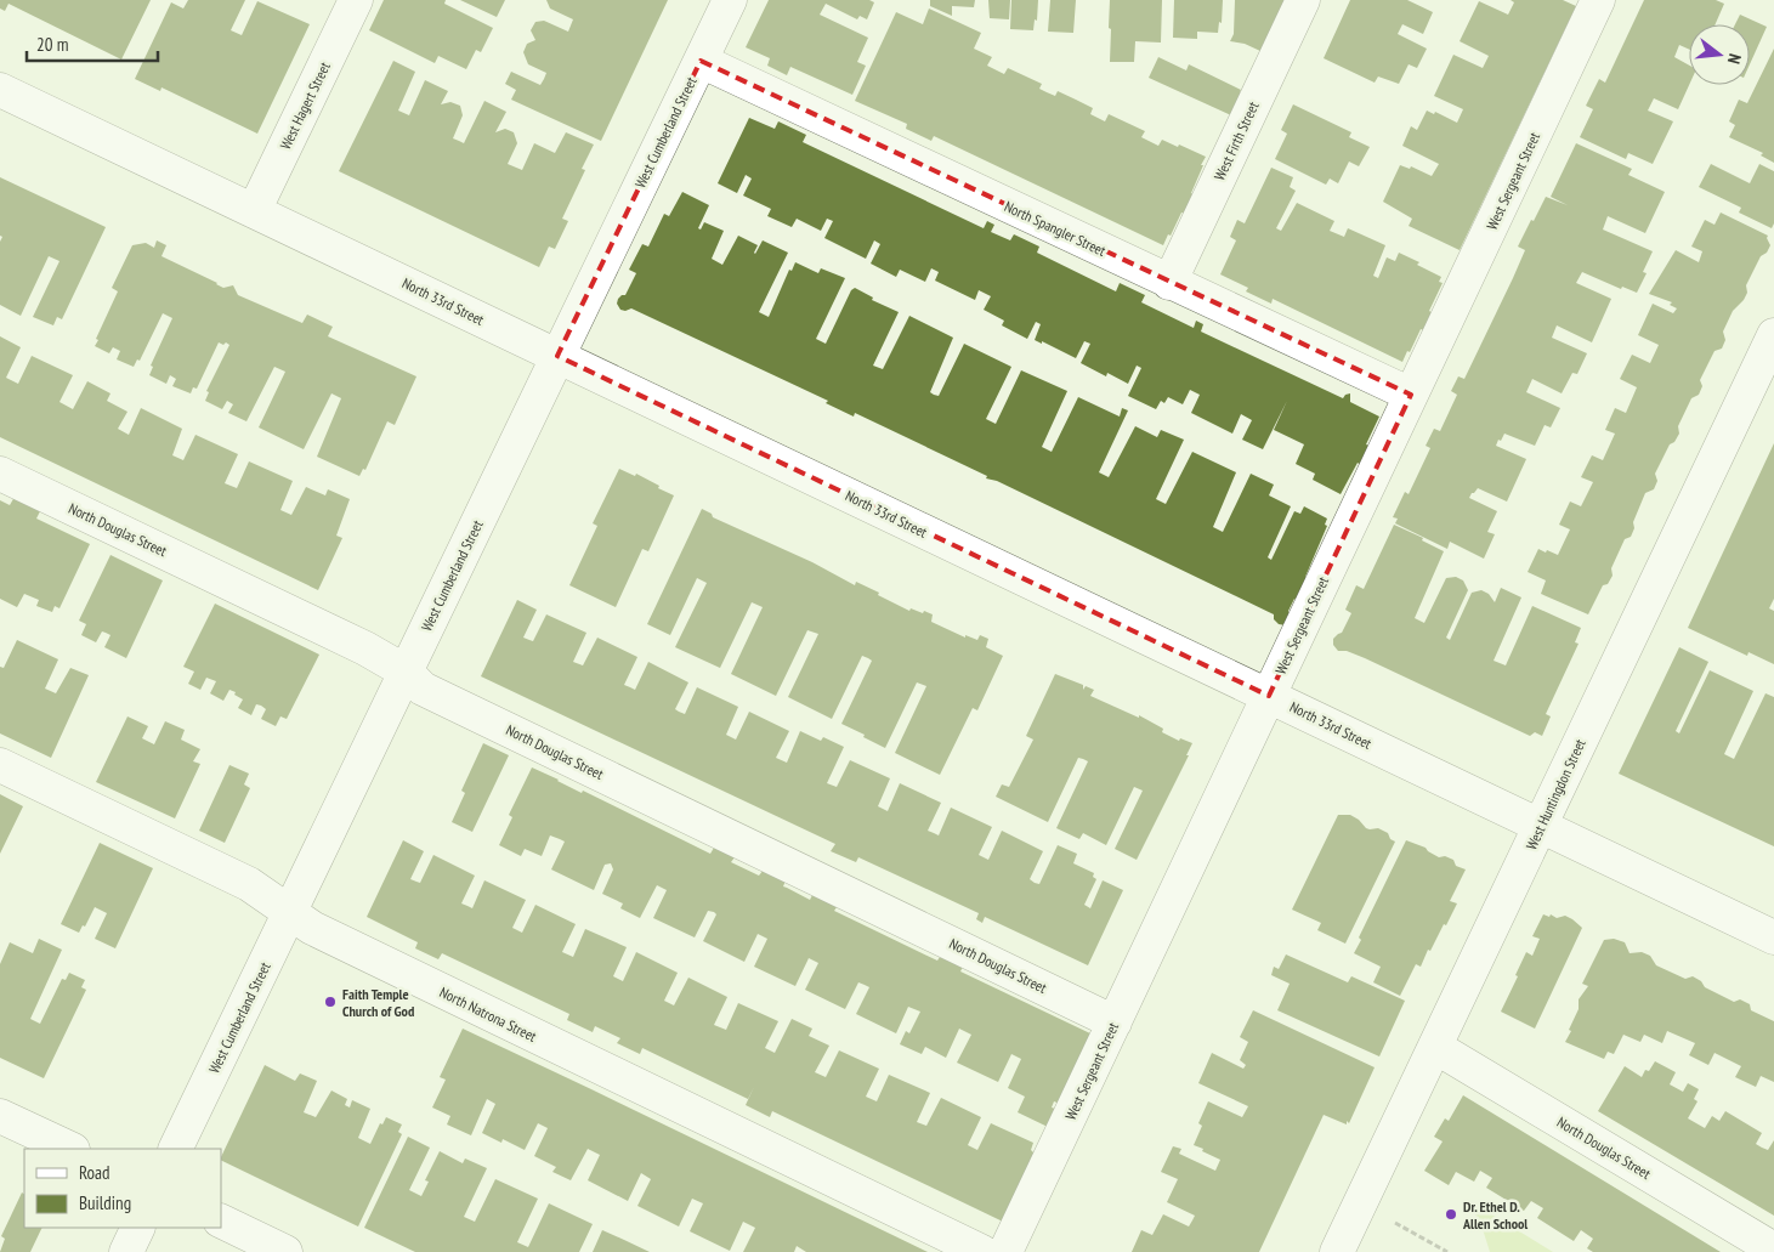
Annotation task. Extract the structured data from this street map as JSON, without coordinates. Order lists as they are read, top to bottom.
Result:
{
  "streets": {
    "street": [
      "West Hagert Street",
      "West Cumberland Street",
      "West Firth Street",
      "West Sergeant Street",
      "North Spangler Street",
      "North 33rd Street",
      "North Douglas Street",
      "West Huntingdon Street",
      "North Natrona Street"
    ]
  },
  "crossings": [
    ["West Hagert Street", "North 33rd Street"],
    ["West Cumberland Street", "North Spangler Street"],
    ["West Cumberland Street", "North 33rd Street"],
    ["West Cumberland Street", "North Douglas Street"],
    ["West Cumberland Street", "North Natrona Street"],
    ["West Firth Street", "North Spangler Street"],
    ["West Sergeant Street", "North Spangler Street"],
    ["West Sergeant Street", "North 33rd Street"],
    ["West Sergeant Street", "North Douglas Street"],
    ["North 33rd Street", "West Huntingdon Street"],
    ["North Douglas Street", "West Huntingdon Street"]
  ],
  "places": ["Faith Temple Church of God", "Dr. Ethel D. Allen School"],
  "legend": ["Road", "Building"],
  "scale_bar": "20 m",
  "north": "right"
}
